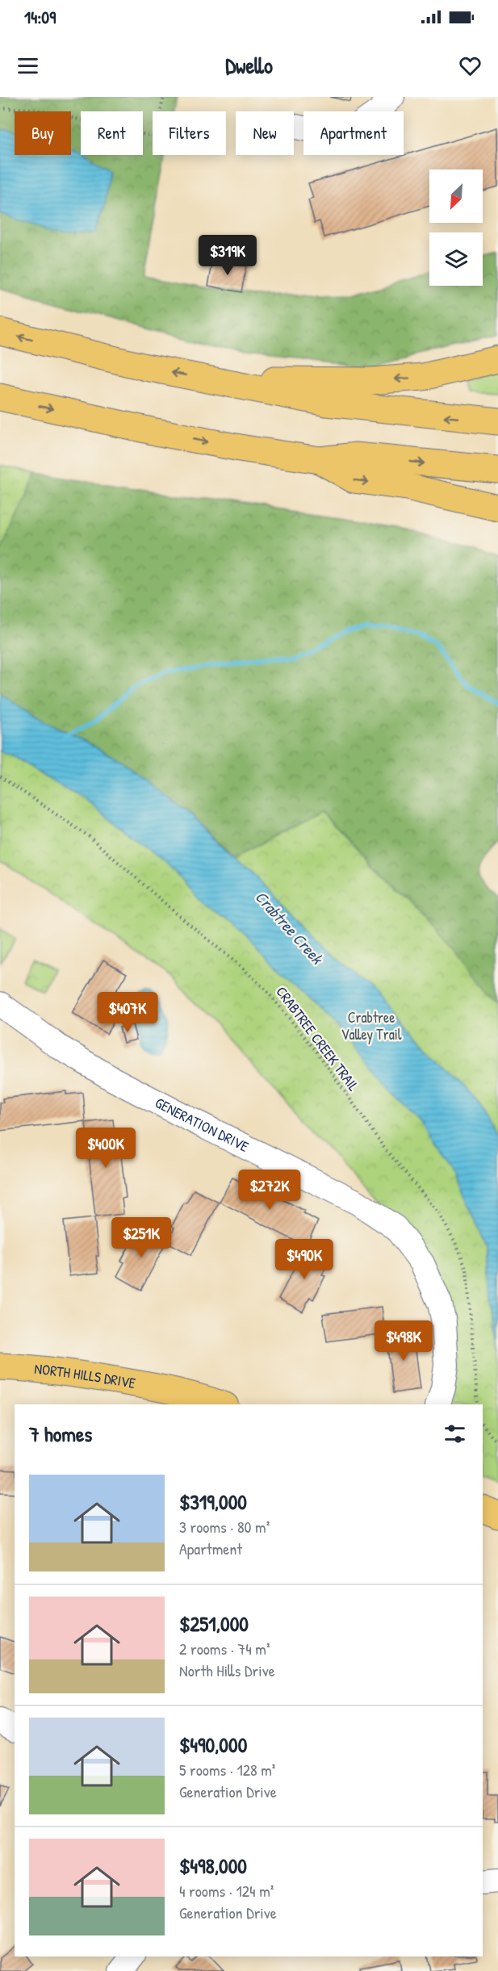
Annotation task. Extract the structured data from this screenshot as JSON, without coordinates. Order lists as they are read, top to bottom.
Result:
{
  "streets": {
    "main road": ["NORTH HILLS DRIVE"],
    "street": ["GENERATION DRIVE"],
    "path": ["CRABTREE CREEK TRAIL"]
  },
  "water": ["Crabtree Creek"],
  "parks": ["Crabtree Valley Trail"],
  "north": "bottom left",
  "page": {
    "status": "14:09",
    "header": "Dwello",
    "chip": [
      "Buy",
      "Rent",
      "Filters",
      "New",
      "Apartment"
    ],
    "price": [
      "$319K",
      "$407K",
      "$400K",
      "$272K",
      "$251K",
      "$490K",
      "$498K"
    ],
    "heading": "7 homes",
    "list": [
      {
        "name": "$319,000",
        "note": "3 rooms · 80 m² · Apartment"
      },
      {
        "name": "$251,000",
        "note": "2 rooms · 74 m² · North Hills Drive"
      },
      {
        "name": "$490,000",
        "note": "5 rooms · 128 m² · Generation Drive"
      },
      {
        "name": "$498,000",
        "note": "4 rooms · 124 m² · Generation Drive"
      }
    ]
  }
}
